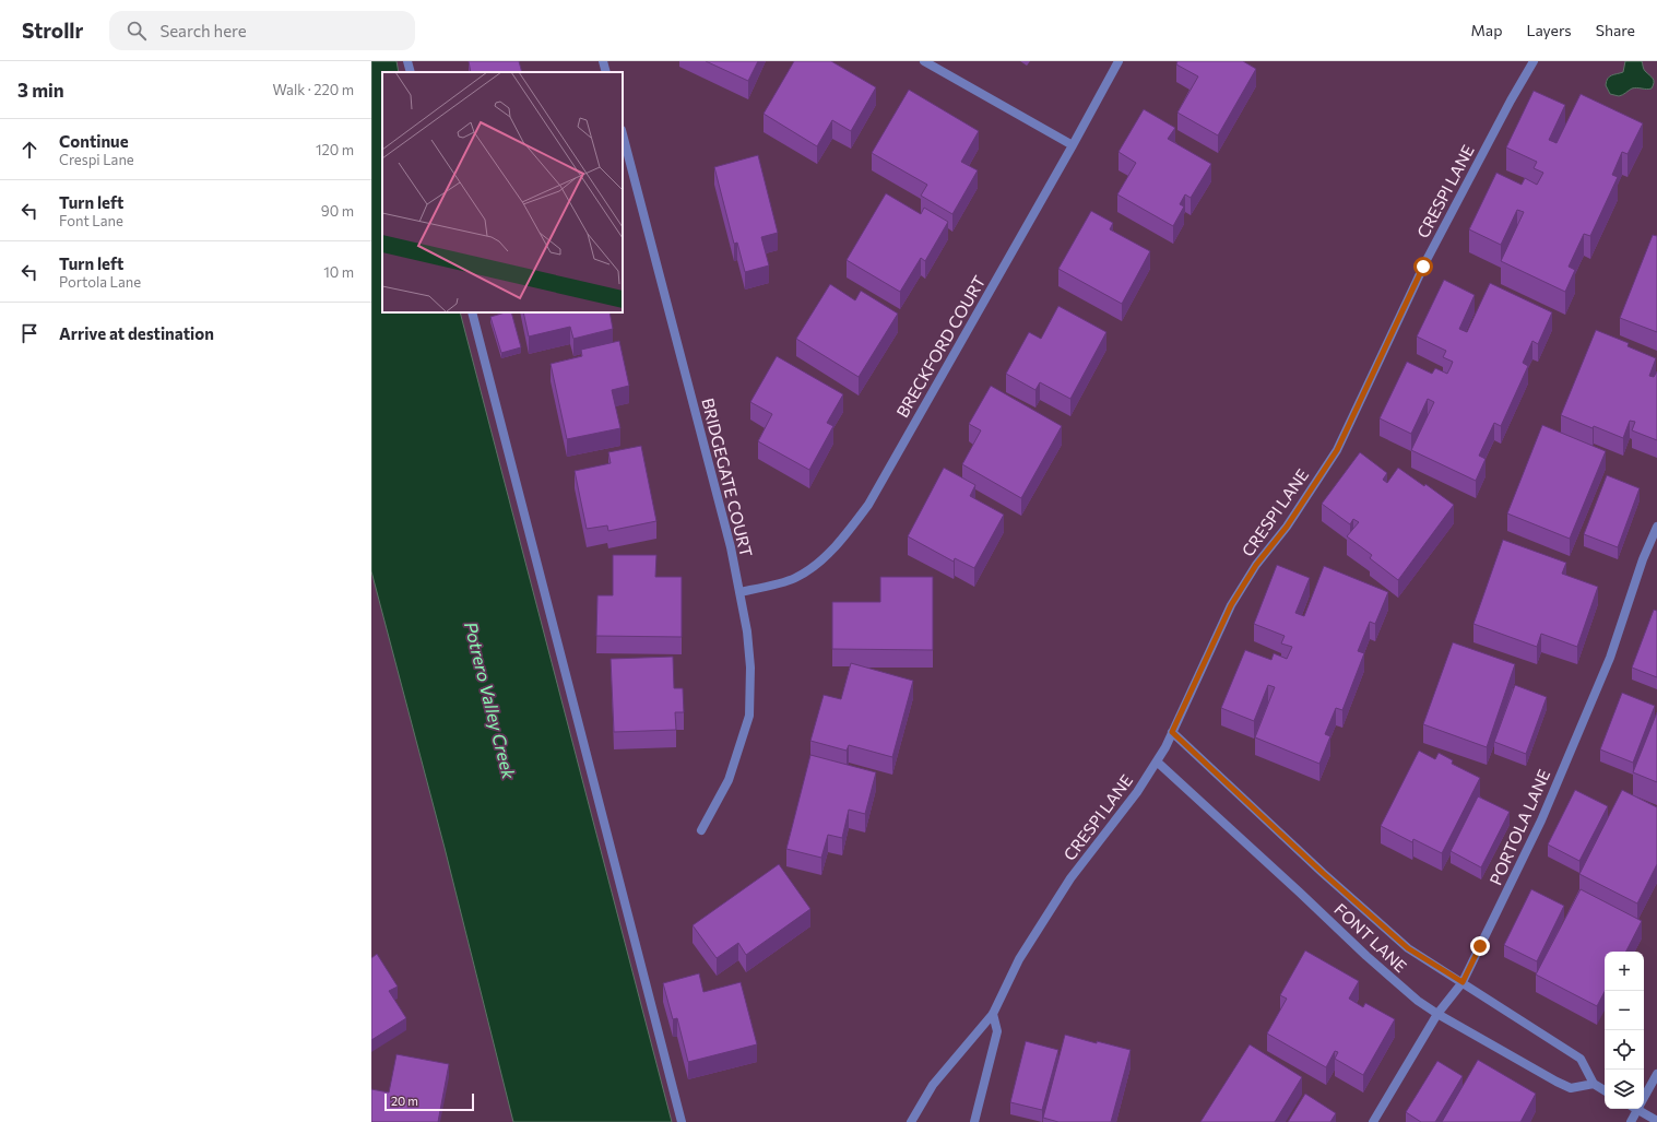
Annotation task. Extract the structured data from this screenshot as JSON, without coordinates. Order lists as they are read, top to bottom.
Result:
{
  "streets": {
    "street": [
      "CRESPI LANE",
      "BRECKFORD COURT",
      "BRIDGEGATE COURT",
      "PORTOLA LANE",
      "FONT LANE"
    ]
  },
  "crossings": [
    ["CRESPI LANE", "FONT LANE"],
    ["BRECKFORD COURT", "BRIDGEGATE COURT"],
    ["PORTOLA LANE", "FONT LANE"]
  ],
  "water": ["Potrero Valley Creek"],
  "scale_bar": "20 m",
  "page": {
    "header": "Strollr",
    "search": "Search here",
    "nav": ["Map", "Layers", "Share"],
    "heading": ["3 min", "Walk · 220 m"],
    "list": [
      ["Continue", "Crespi Lane", "120 m"],
      ["Turn left", "Font Lane", "90 m"],
      ["Turn left", "Portola Lane", "10 m"],
      "Arrive at destination"
    ],
    "map_buttons": ["+", "−"],
    "scale": "20 m"
  }
}
